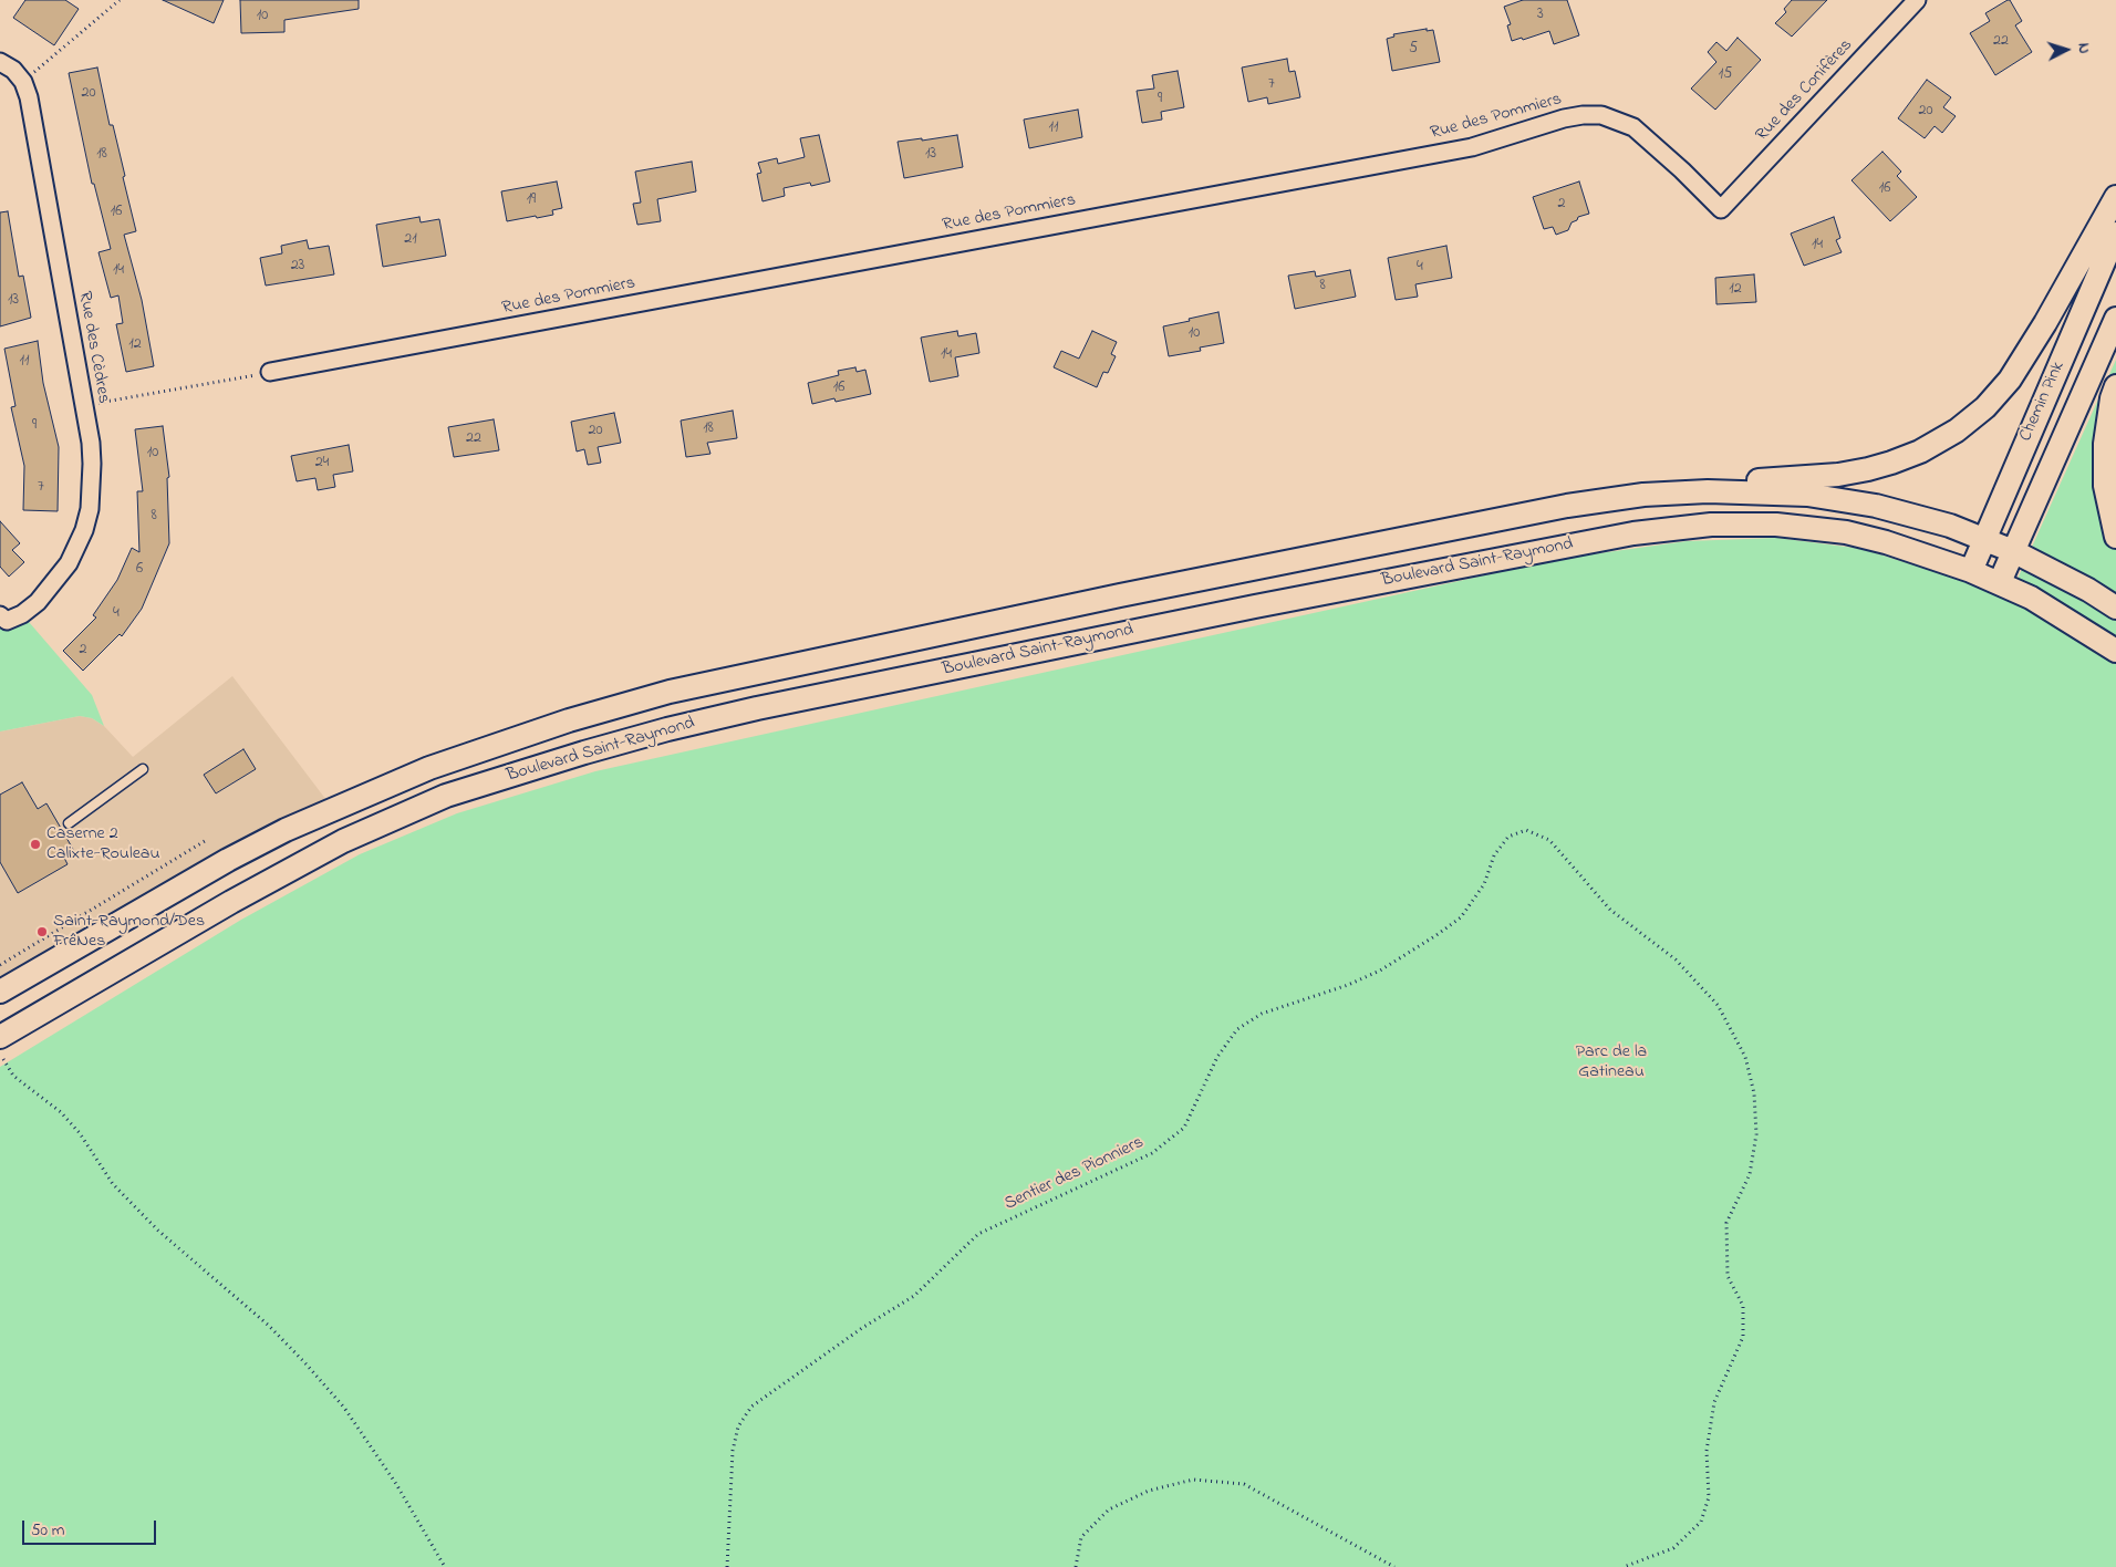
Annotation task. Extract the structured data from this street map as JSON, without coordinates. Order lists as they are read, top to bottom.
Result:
{
  "streets": {
    "main road": ["Chemin Pink", "Boulevard Saint-Raymond"],
    "street": ["Rue des Conifères", "Rue des Pommiers", "Rue des Cèdres"],
    "path": ["Sentier des Pionniers"]
  },
  "crossings": [
    ["Rue des Conifères", "Rue des Pommiers"],
    ["Chemin Pink", "Boulevard Saint-Raymond"]
  ],
  "parks": ["Parc de la Gatineau"],
  "places": ["Caserne 2 Calixte-Rouleau", "Saint-Raymond/Des FrêNes"],
  "house_numbers": [
    "3",
    "10",
    "22",
    "5",
    "15",
    "7",
    "20",
    "9",
    "20",
    "11",
    "18",
    "13",
    "16",
    "19",
    "2",
    "16",
    "21",
    "14",
    "23",
    "4",
    "14",
    "8",
    "12",
    "13",
    "10",
    "12",
    "14",
    "11",
    "16",
    "9",
    "18",
    "20",
    "22",
    "10",
    "24",
    "7",
    "8",
    "6",
    "4",
    "2"
  ],
  "scale_bar": "50 m",
  "north": "right"
}
